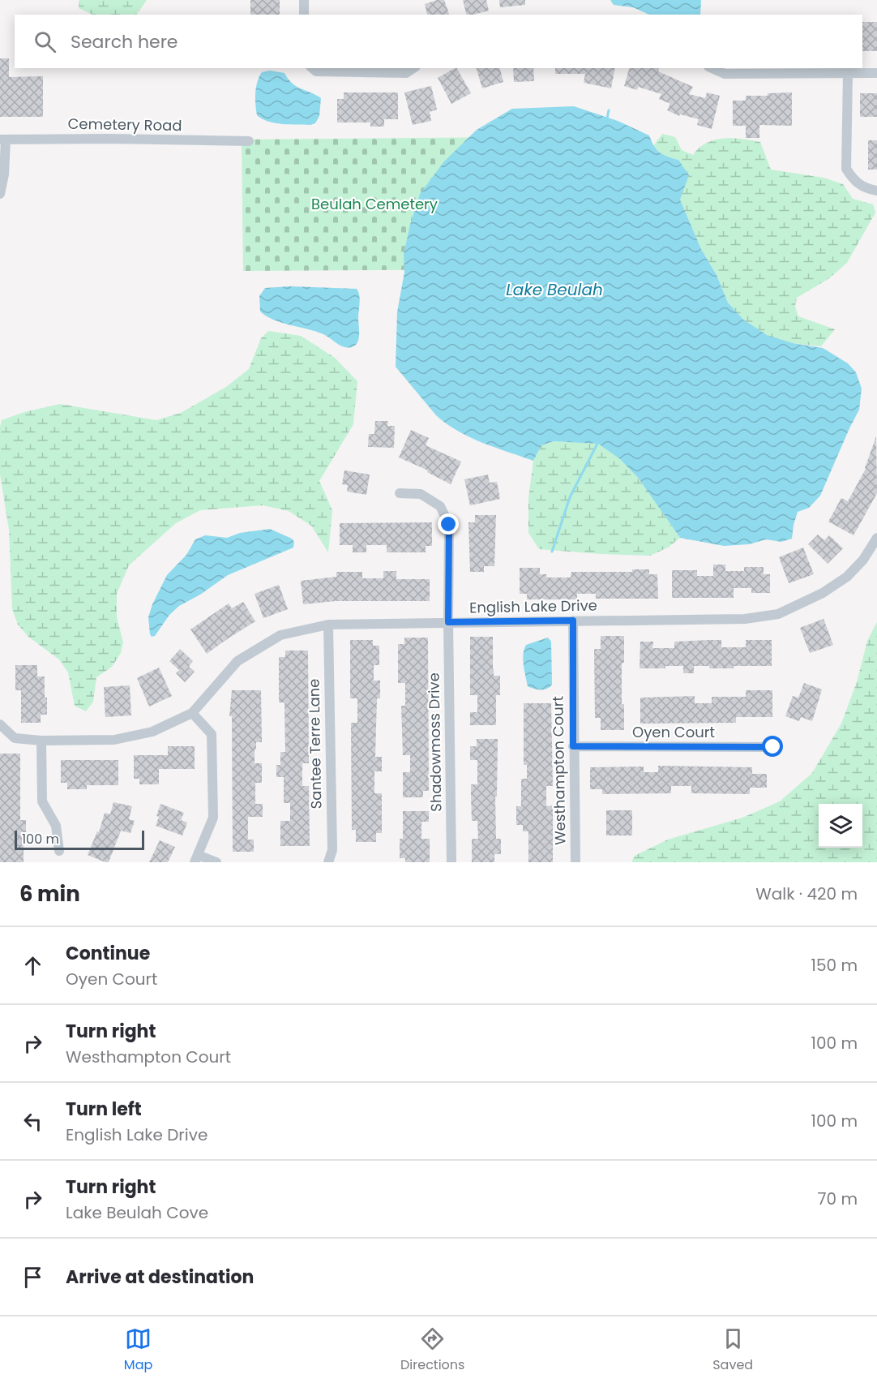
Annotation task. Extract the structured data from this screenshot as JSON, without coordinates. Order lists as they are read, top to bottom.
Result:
{
  "streets": {
    "street": [
      "Cemetery Road",
      "English Lake Drive",
      "Oyen Court",
      "Shadowmoss Drive",
      "Santee Terre Lane",
      "Westhampton Court"
    ]
  },
  "crossings": [
    ["English Lake Drive", "Shadowmoss Drive"],
    ["English Lake Drive", "Santee Terre Lane"],
    ["English Lake Drive", "Westhampton Court"],
    ["Oyen Court", "Westhampton Court"]
  ],
  "water": ["Lake Beulah"],
  "parks": ["Beulah Cemetery"],
  "scale_bar": "100 m",
  "page": {
    "search": "Search here",
    "scale": "100 m",
    "heading": ["6 min", "Walk · 420 m"],
    "list": [
      ["Continue", "Oyen Court", "150 m"],
      ["Turn right", "Westhampton Court", "100 m"],
      ["Turn left", "English Lake Drive", "100 m"],
      ["Turn right", "Lake Beulah Cove", "70 m"],
      "Arrive at destination"
    ],
    "nav": ["Map", "Directions", "Saved"]
  }
}
